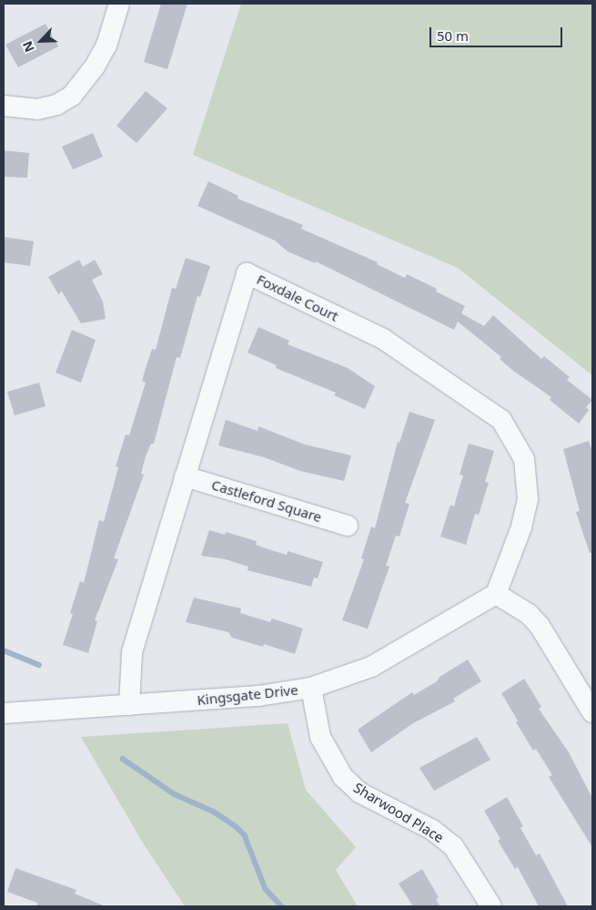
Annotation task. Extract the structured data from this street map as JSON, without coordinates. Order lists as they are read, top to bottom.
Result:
{
  "streets": {
    "street": [
      "Foxdale Court",
      "Castleford Square",
      "Kingsgate Drive",
      "Sharwood Place"
    ]
  },
  "crossings": [
    ["Foxdale Court", "Castleford Square"],
    ["Foxdale Court", "Kingsgate Drive"],
    ["Kingsgate Drive", "Sharwood Place"]
  ],
  "scale_bar": "50 m",
  "north": "bottom left"
}
